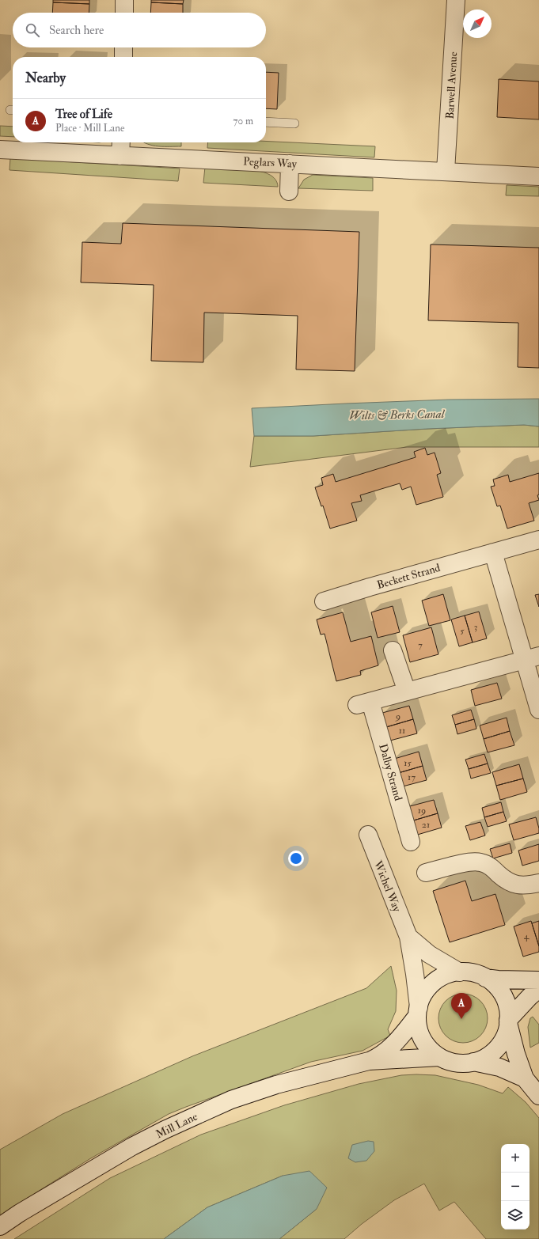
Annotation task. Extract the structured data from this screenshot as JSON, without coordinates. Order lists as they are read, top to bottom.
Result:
{
  "streets": {
    "street": [
      "Barwell Avenue",
      "Peglars Way",
      "Beckett Strand",
      "Dalby Strand",
      "Wichel Way",
      "Mill Lane"
    ]
  },
  "crossings": [
    ["Barwell Avenue", "Peglars Way"],
    ["Wichel Way", "Mill Lane"]
  ],
  "water": ["Wilts & Berks Canal"],
  "house_numbers": [
    "3",
    "5",
    "7",
    "9",
    "11",
    "15",
    "17",
    "19",
    "21",
    "4"
  ],
  "north": "top right",
  "page": {
    "search": "Search here",
    "heading": "Nearby",
    "list": [
      {
        "mark": "A",
        "name": "Tree of Life",
        "note": "Place · Mill Lane",
        "value": "70 m"
      }
    ],
    "pins": "A",
    "map_buttons": ["+", "−"]
  }
}
